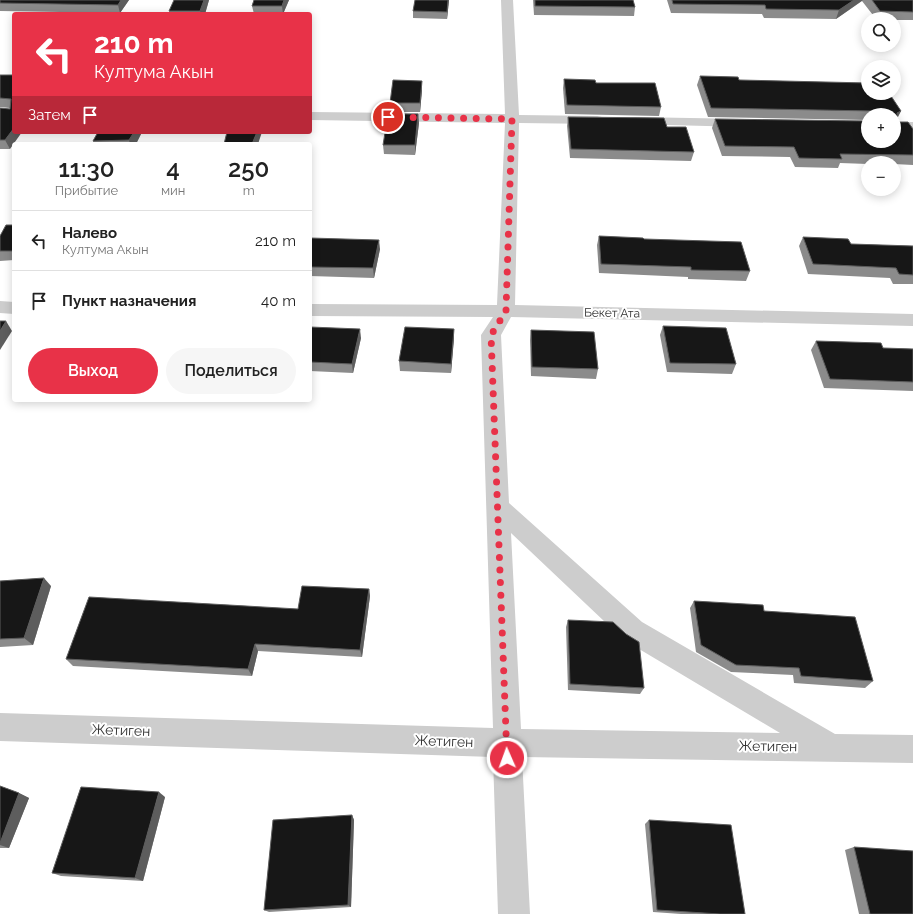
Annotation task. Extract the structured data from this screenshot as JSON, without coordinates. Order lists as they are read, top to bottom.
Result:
{
  "streets": {
    "street": ["Бекет Ата", "Жетиген"]
  },
  "page": {
    "map_buttons": ["+", "−"],
    "turn": ["210 m", "Култума Акын"],
    "then": "Затем",
    "eta": [
      "11:30",
      "Прибытие",
      "4",
      "мин",
      "250",
      "m"
    ],
    "list": [
      {
        "name": "Налево",
        "note": "Култума Акын",
        "value": "210 m"
      },
      {
        "name": "Пункт назначения",
        "value": "40 m"
      }
    ],
    "buttons": ["Выход", "Поделиться"]
  }
}
